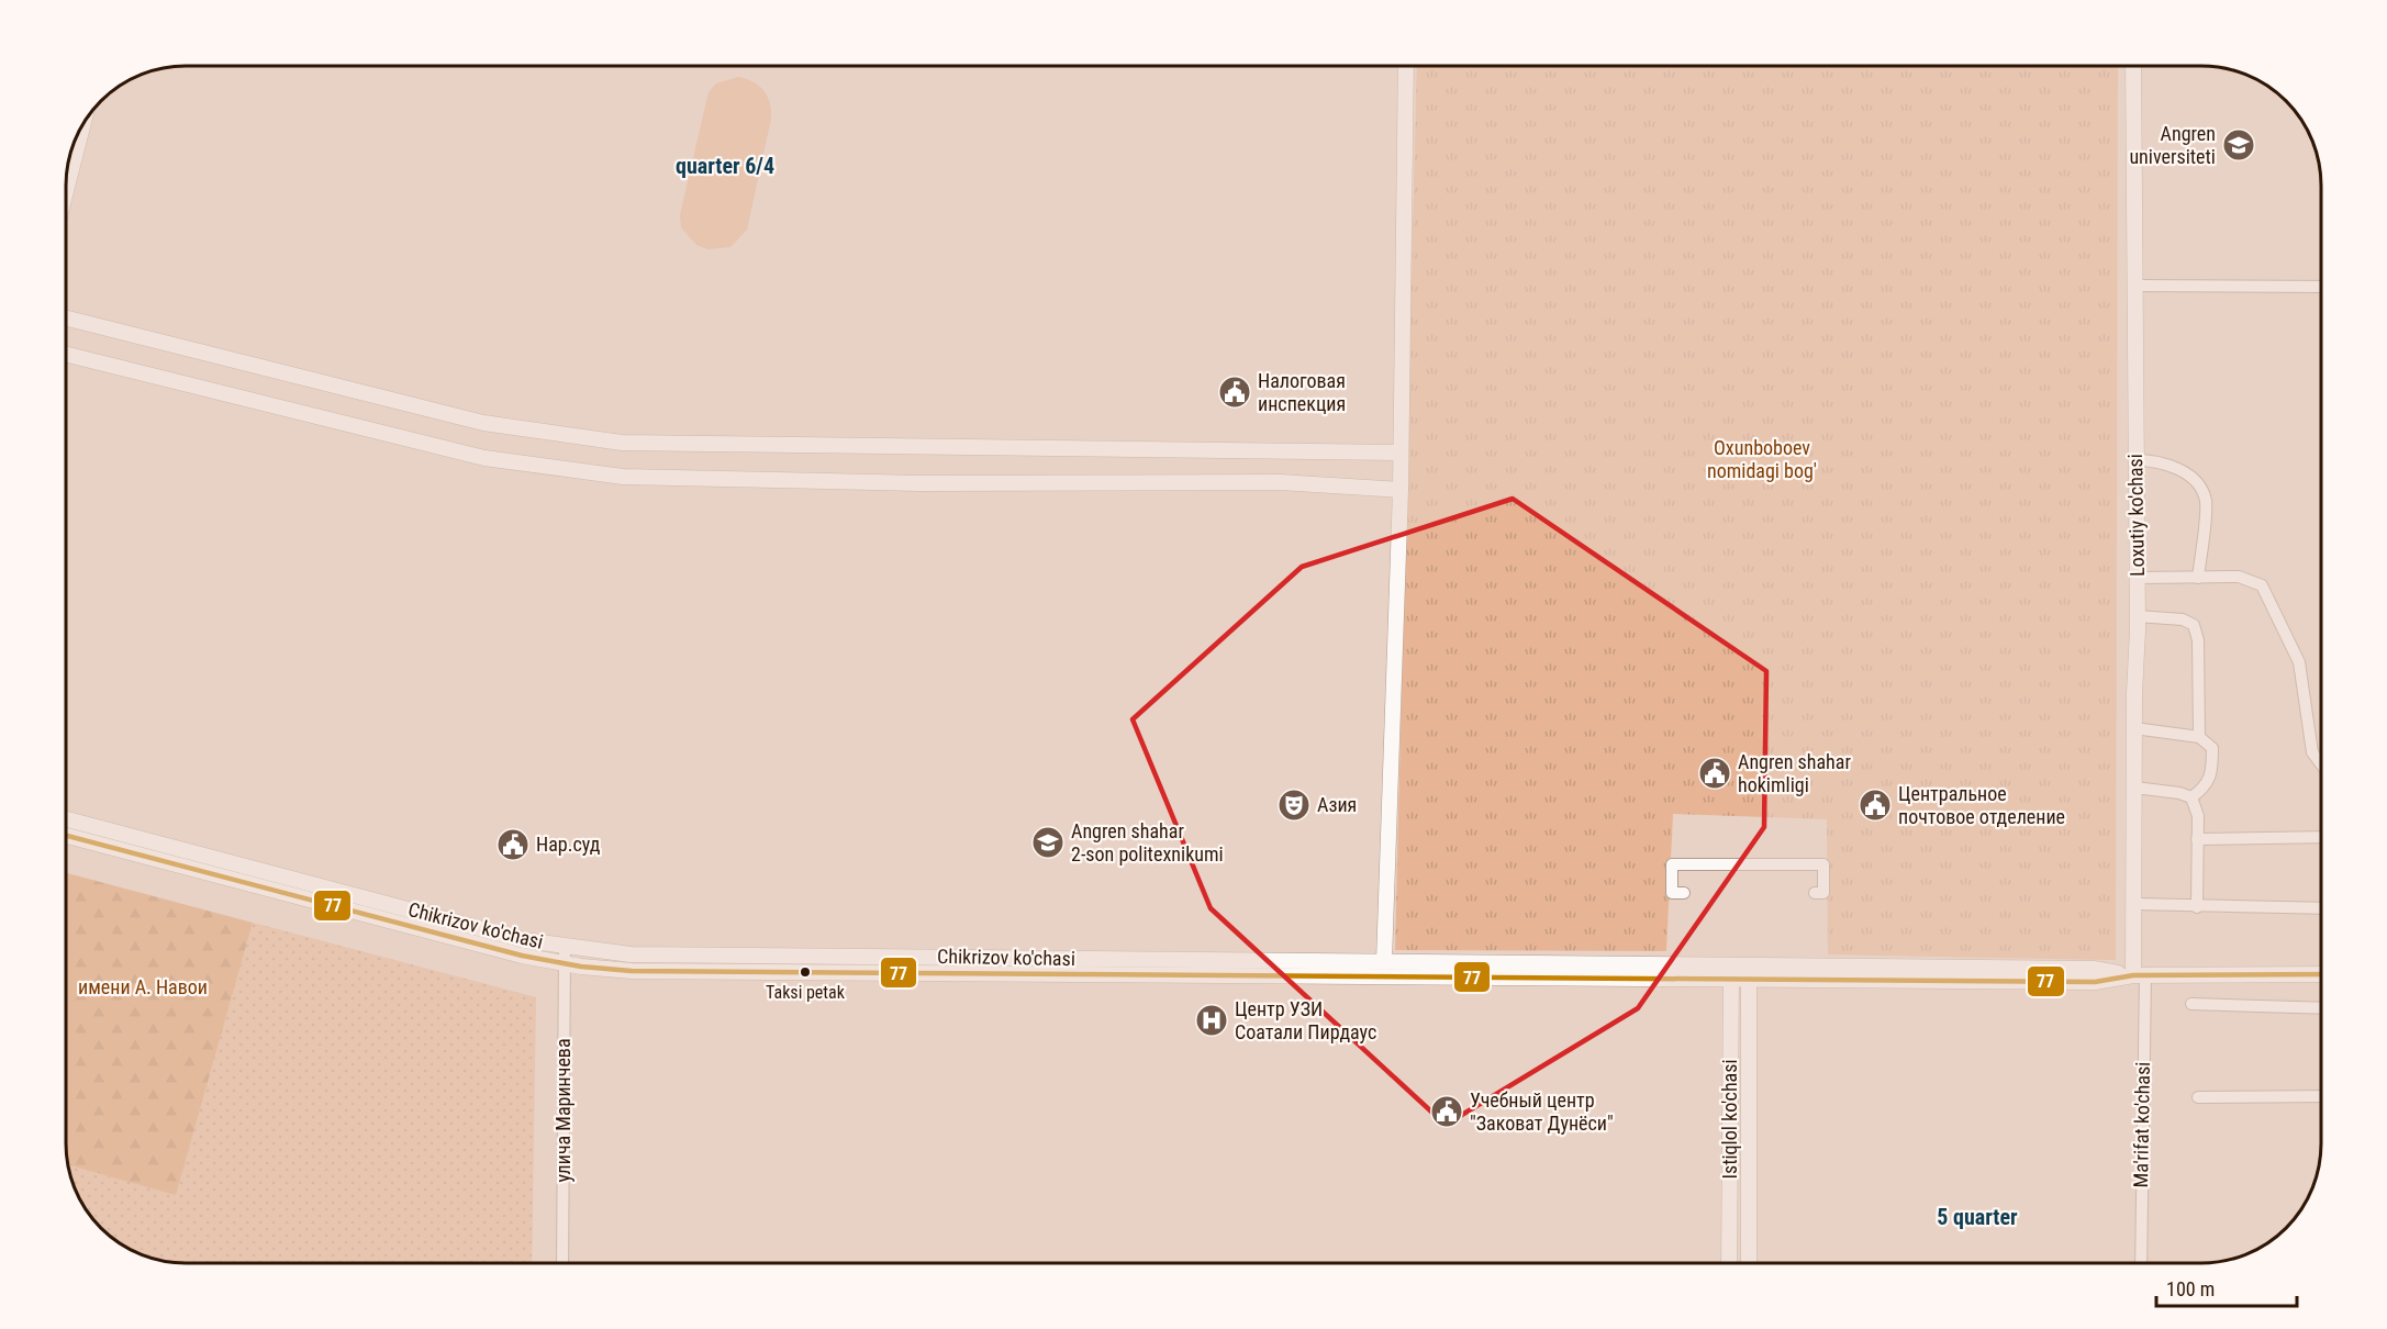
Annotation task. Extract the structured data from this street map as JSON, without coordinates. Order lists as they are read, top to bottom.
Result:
{
  "streets": {
    "main road": ["Loxutiy ko'chasi", "Chikrizov ko'chasi", "Istiqlol ko'chasi"],
    "street": ["улича Маринчева", "Ma'rifat ko'chasi"]
  },
  "crossings": [
    ["Loxutiy ko'chasi", "Chikrizov ko'chasi"],
    ["Loxutiy ko'chasi", "Ma'rifat ko'chasi"],
    ["Chikrizov ko'chasi", "улича Маринчева"],
    ["Chikrizov ko'chasi", "Istiqlol ko'chasi"],
    ["Chikrizov ko'chasi", "Ma'rifat ko'chasi"]
  ],
  "districts": ["quarter 6/4", "5 quarter"],
  "parks": ["Oxunboboev nomidagi bog'", "имени А. Навои"],
  "places": {
    "school or university": ["Angren universiteti", "Angren shahar 2-son politexnikumi"],
    "public building": [
      "Налоговая инспекция",
      "Angren shahar hokimligi",
      "Центральное почтовое отделение",
      "Нар.суд",
      "Учебный центр \"Заковат Дунёси\""
    ],
    "theatre": ["Азия"],
    "other": ["Taksi petak"],
    "hospital": ["Центр УЗИ Соатали Пирдаус"]
  },
  "lines": ["transit line 77"],
  "scale_bar": "100 m"
}
